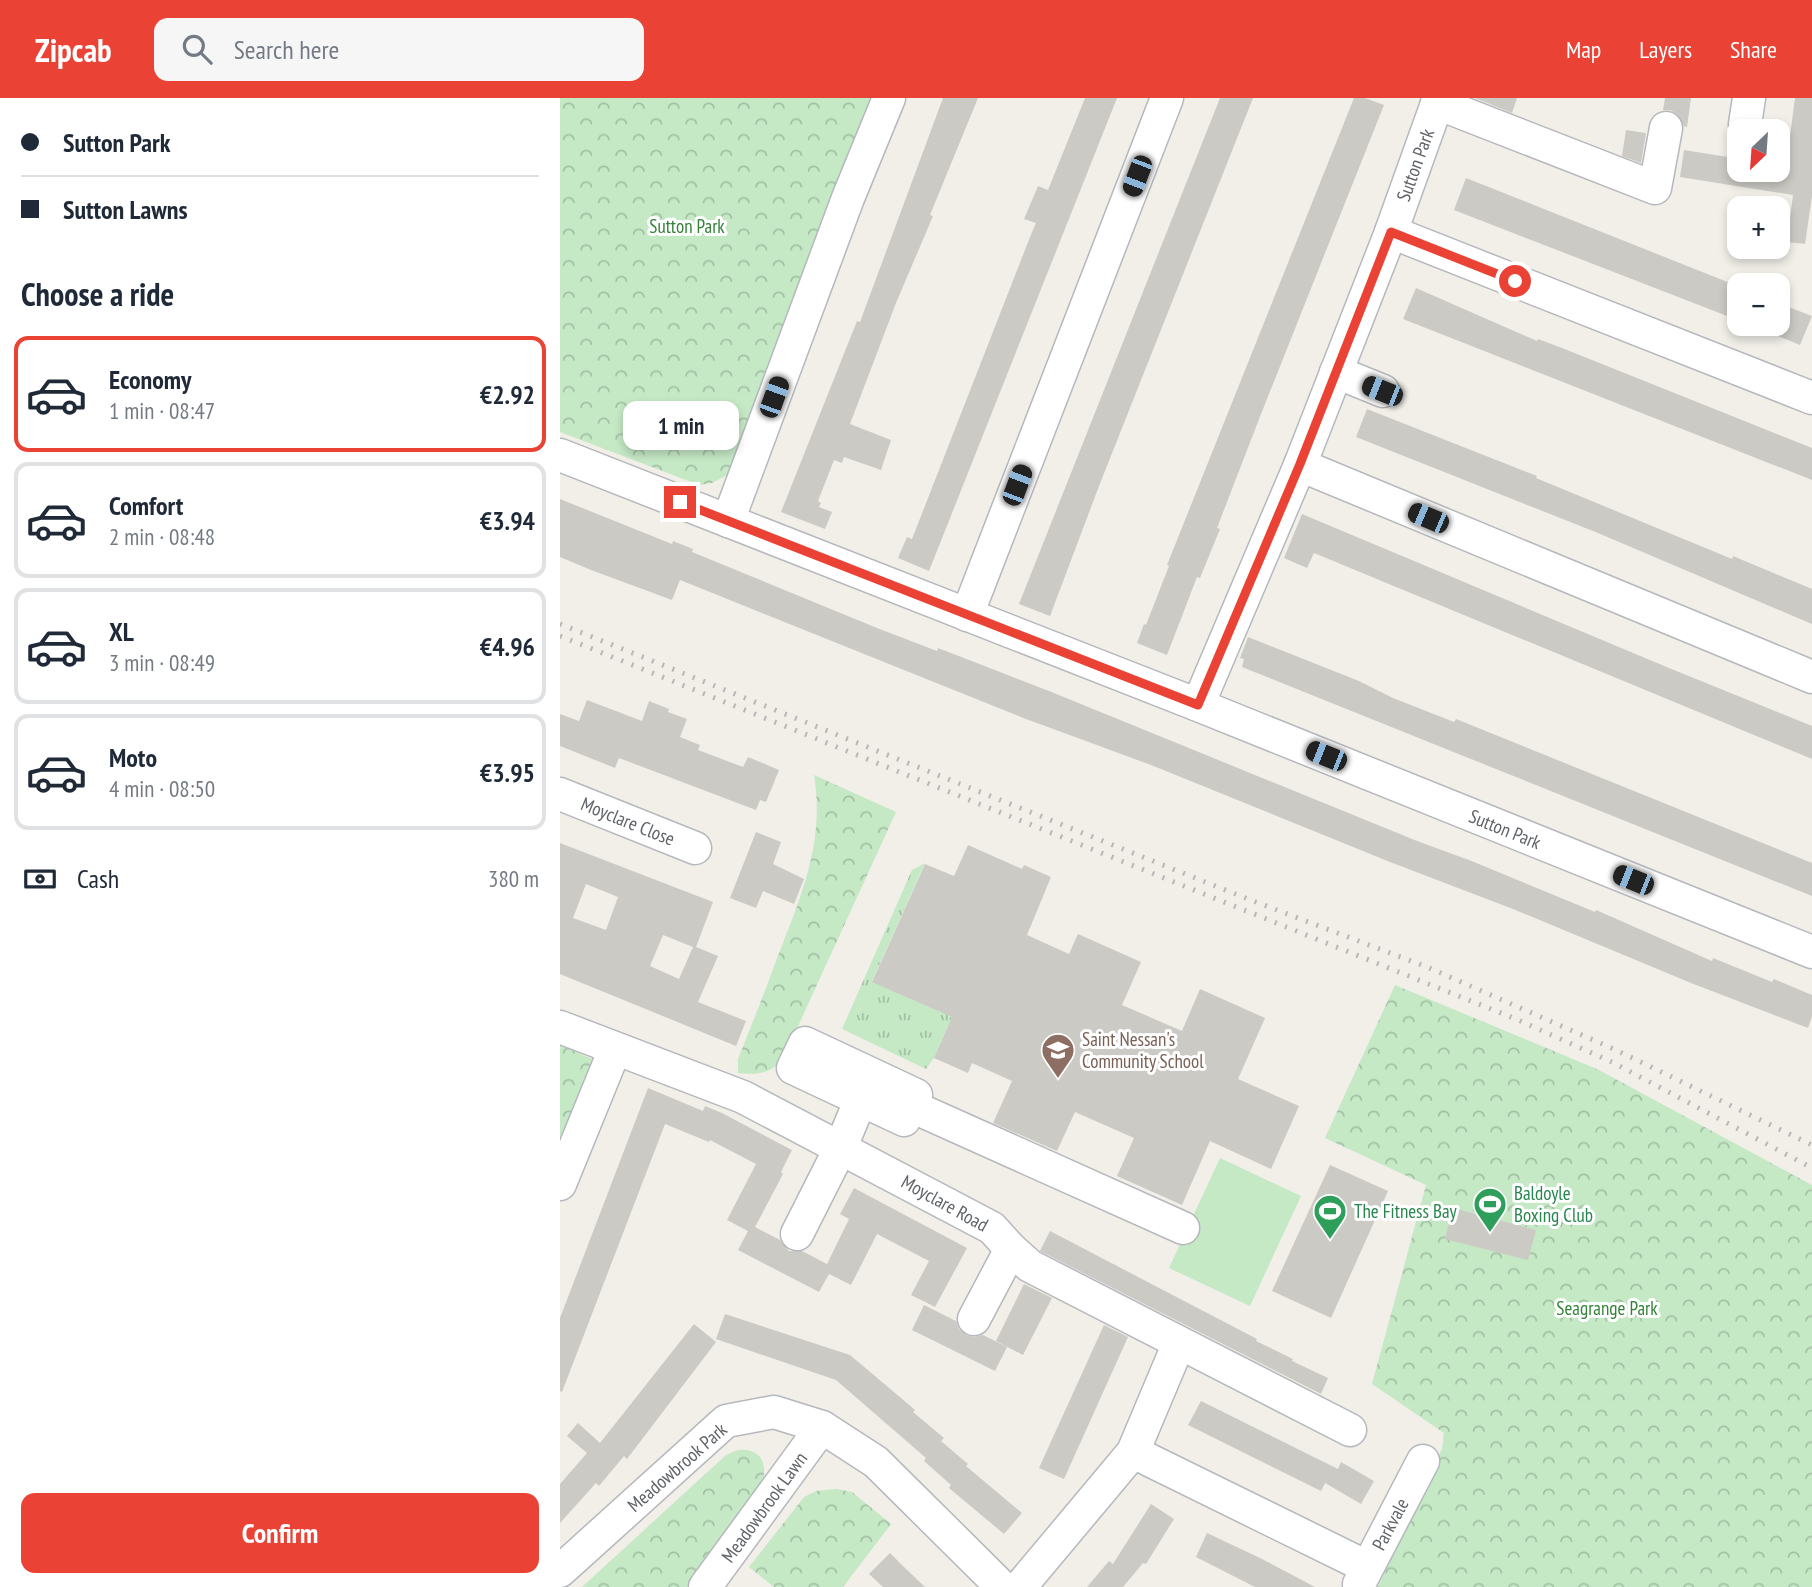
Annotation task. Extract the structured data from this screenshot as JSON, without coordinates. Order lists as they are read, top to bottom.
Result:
{
  "streets": {
    "street": [
      "Sutton Park",
      "Moyclare Close",
      "Moyclare Road",
      "Meadowbrook Park",
      "Meadowbrook Lawn",
      "Parkvale"
    ]
  },
  "crossings": [
    ["Meadowbrook Park", "Meadowbrook Lawn"]
  ],
  "parks": ["Sutton Park", "Seagrange Park"],
  "places": {
    "school or university": ["Saint Nessan's Community School"],
    "sports": ["Baldoyle Boxing Club", "The Fitness Bay"]
  },
  "north": "bottom left",
  "page": {
    "header": "Zipcab",
    "search": "Search here",
    "nav": ["Map", "Layers", "Share"],
    "banner": ["Sutton Park", "Sutton Lawns"],
    "map_buttons": ["+", "−"],
    "heading": "Choose a ride",
    "list": [
      {
        "name": "Economy",
        "note": "1 min · 08:47",
        "value": "€2.92"
      },
      {
        "name": "Comfort",
        "note": "2 min · 08:48",
        "value": "€3.94"
      },
      {
        "name": "XL",
        "note": "3 min · 08:49",
        "value": "€4.96"
      },
      {
        "name": "Moto",
        "note": "4 min · 08:50",
        "value": "€3.95"
      }
    ],
    "bubble": "1 min",
    "pay": ["Cash", "380 m"],
    "buttons": "Confirm"
  }
}
